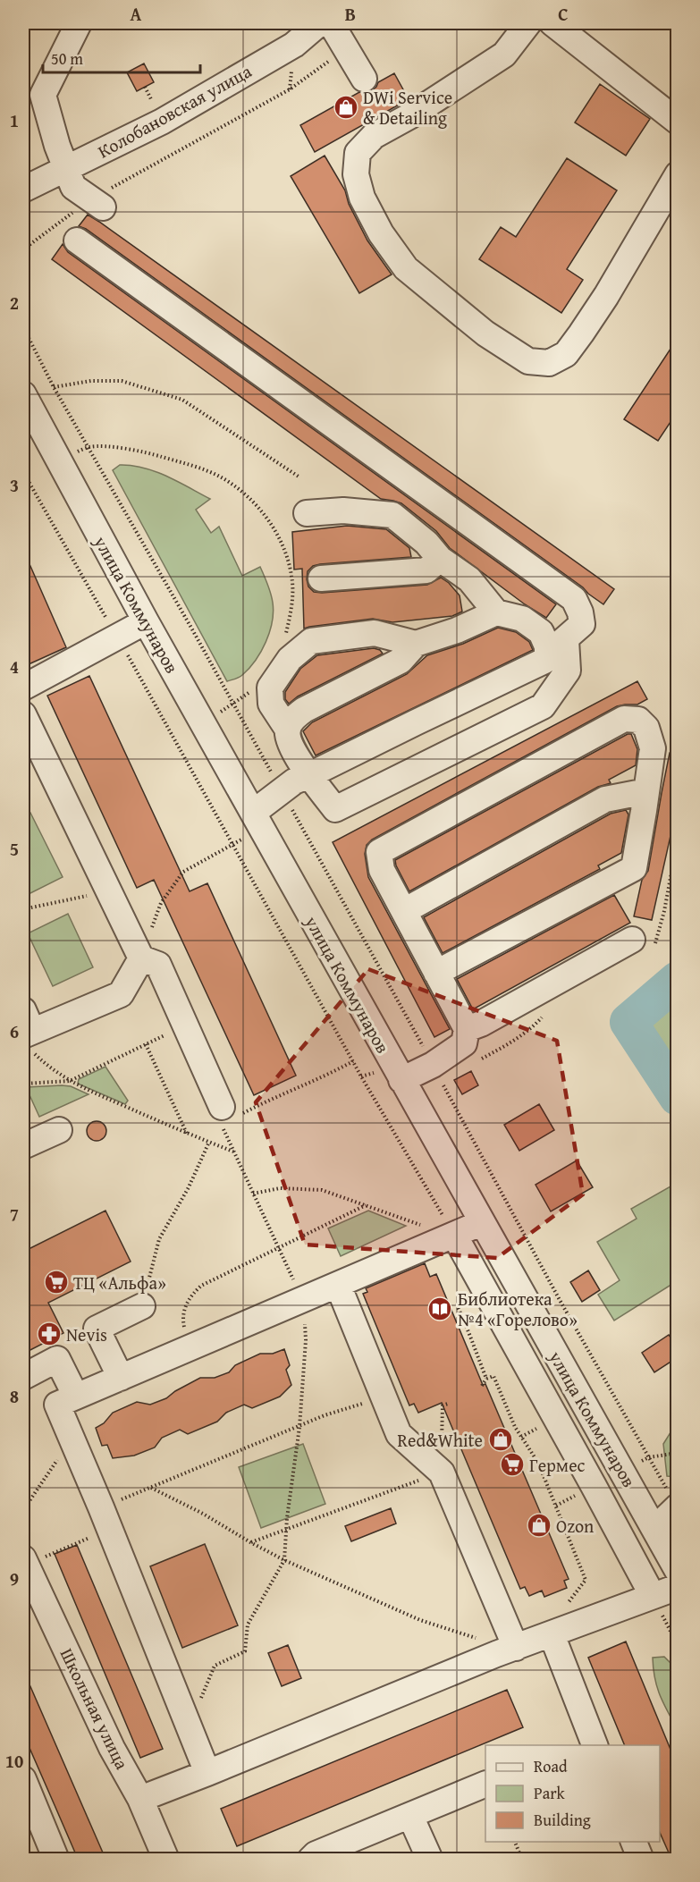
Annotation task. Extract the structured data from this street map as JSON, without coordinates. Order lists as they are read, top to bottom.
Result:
{
  "streets": {
    "street": ["Колобановская улица", "улица Коммунаров", "Школьная улица"]
  },
  "places": {
    "shop": ["DWi Service & Detailing", "Red&White", "Ozon"],
    "supermarket": ["ТЦ «Альфа»", "Гермес"],
    "library": ["Библиотека №4 «Горелово»"],
    "pharmacy": ["Nevis"]
  },
  "legend": ["Road", "Park", "Building"],
  "scale_bar": "50 m",
  "grid": {
    "columns": ["A", "B", "C"],
    "rows": [
      "1",
      "2",
      "3",
      "4",
      "5",
      "6",
      "7",
      "8",
      "9",
      "10"
    ]
  }
}
